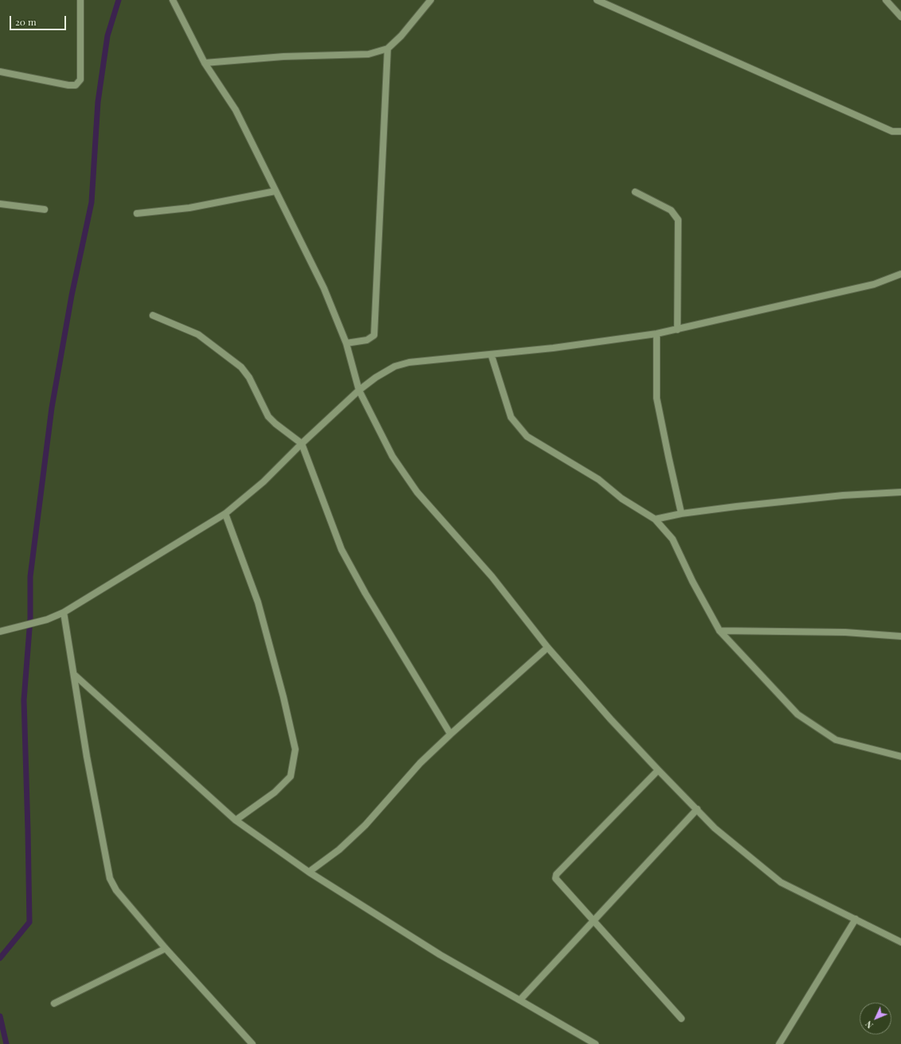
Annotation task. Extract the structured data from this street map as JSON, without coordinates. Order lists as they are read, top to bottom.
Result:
{
  "scale_bar": "20 m",
  "north": "bottom left"
}
